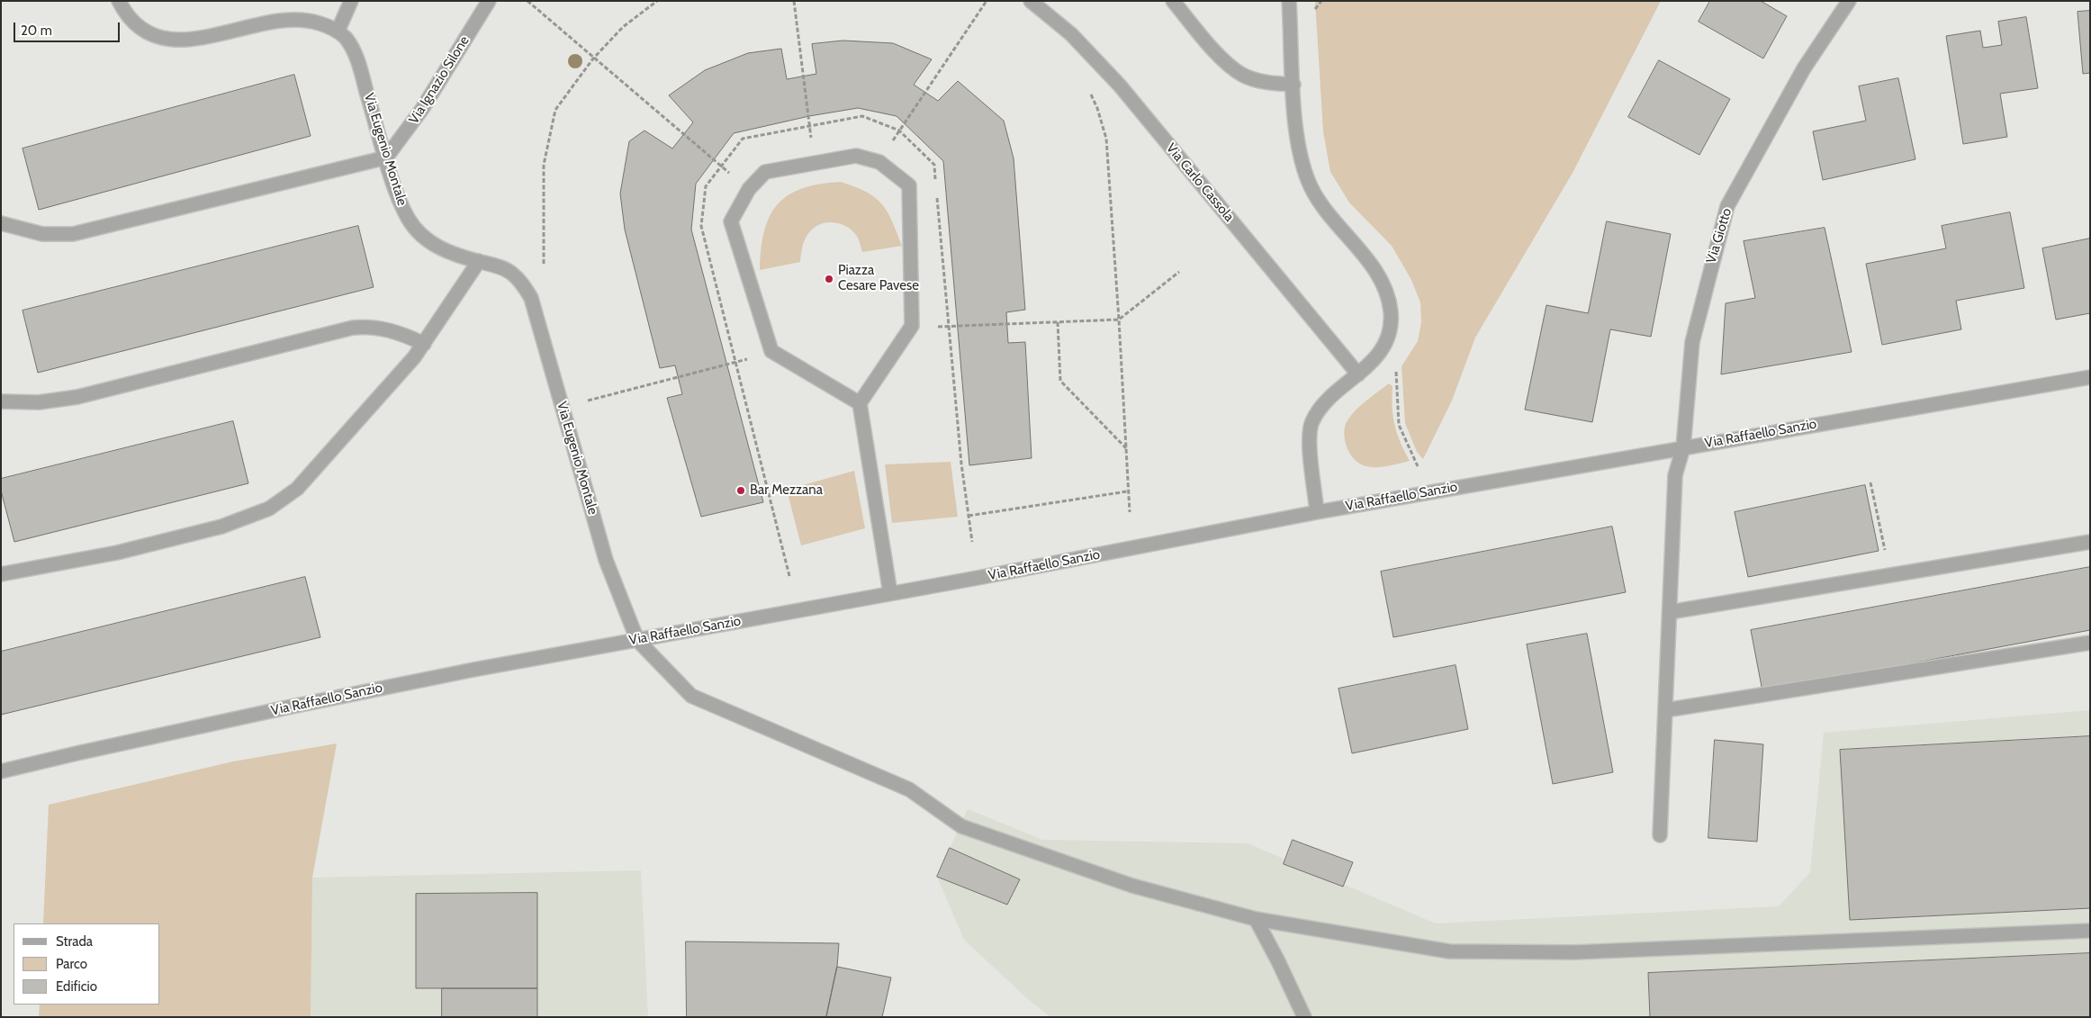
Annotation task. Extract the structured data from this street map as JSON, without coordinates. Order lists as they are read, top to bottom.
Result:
{
  "streets": {
    "street": [
      "Via Ignazio Silone",
      "Via Eugenio Montale",
      "Via Carlo Cassola",
      "Via Giotto",
      "Via Raffaello Sanzio"
    ]
  },
  "crossings": [
    ["Via Ignazio Silone", "Via Eugenio Montale"],
    ["Via Eugenio Montale", "Via Raffaello Sanzio"],
    ["Via Giotto", "Via Raffaello Sanzio"]
  ],
  "places": ["Piazza Cesare Pavese", "Bar Mezzana"],
  "legend": ["Strada", "Parco", "Edificio"],
  "scale_bar": "20 m"
}
